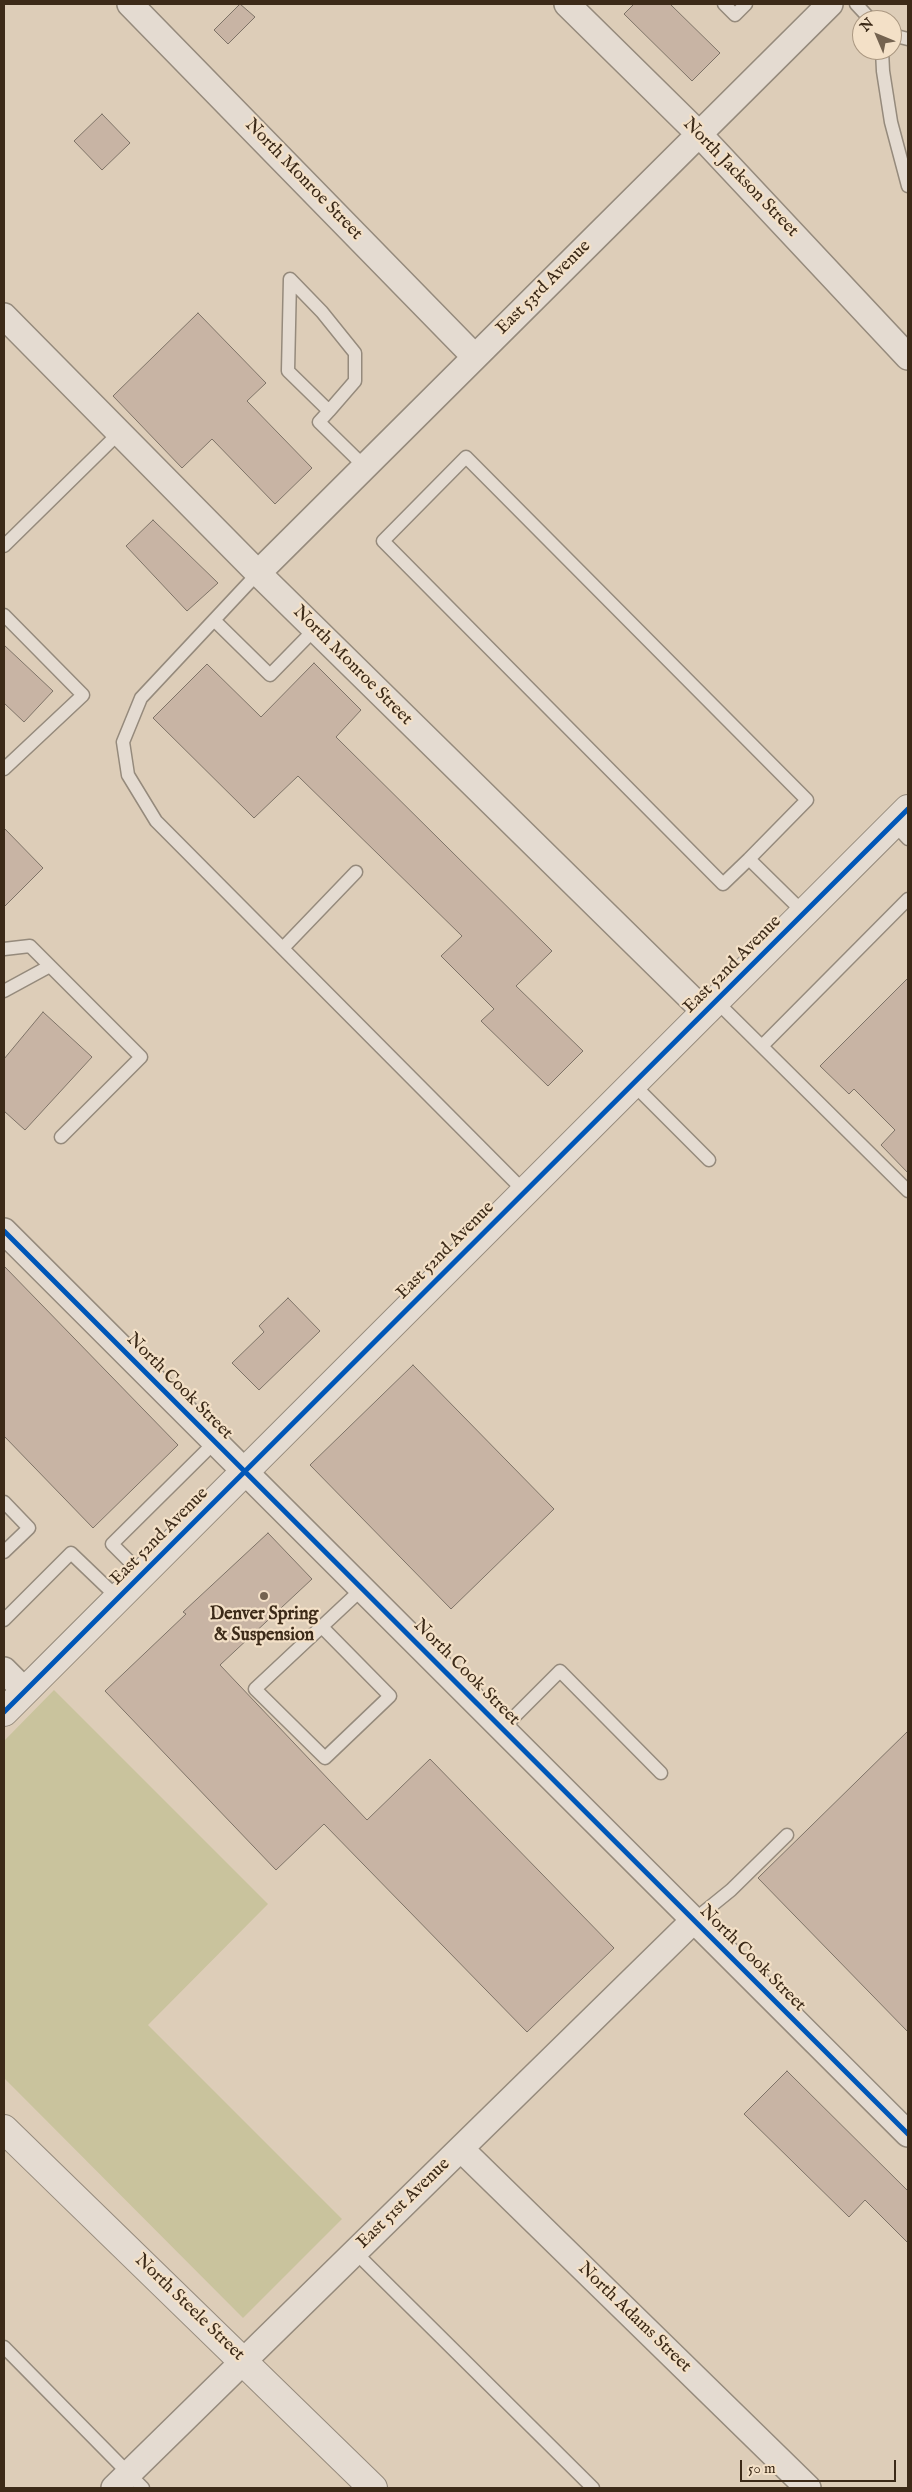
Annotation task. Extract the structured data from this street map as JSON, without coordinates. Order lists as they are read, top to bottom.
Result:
{
  "streets": {
    "street": [
      "North Jackson Street",
      "North Monroe Street",
      "East 53rd Avenue",
      "East 52nd Avenue",
      "North Cook Street",
      "East 51st Avenue",
      "North Steele Street",
      "North Adams Street"
    ]
  },
  "crossings": [
    ["North Jackson Street", "East 53rd Avenue"],
    ["North Monroe Street", "East 53rd Avenue"],
    ["North Monroe Street", "East 52nd Avenue"],
    ["East 52nd Avenue", "North Cook Street"],
    ["North Cook Street", "East 51st Avenue"],
    ["East 51st Avenue", "North Steele Street"],
    ["East 51st Avenue", "North Adams Street"]
  ],
  "places": ["Denver Spring & Suspension"],
  "scale_bar": "50 m",
  "north": "top left"
}
